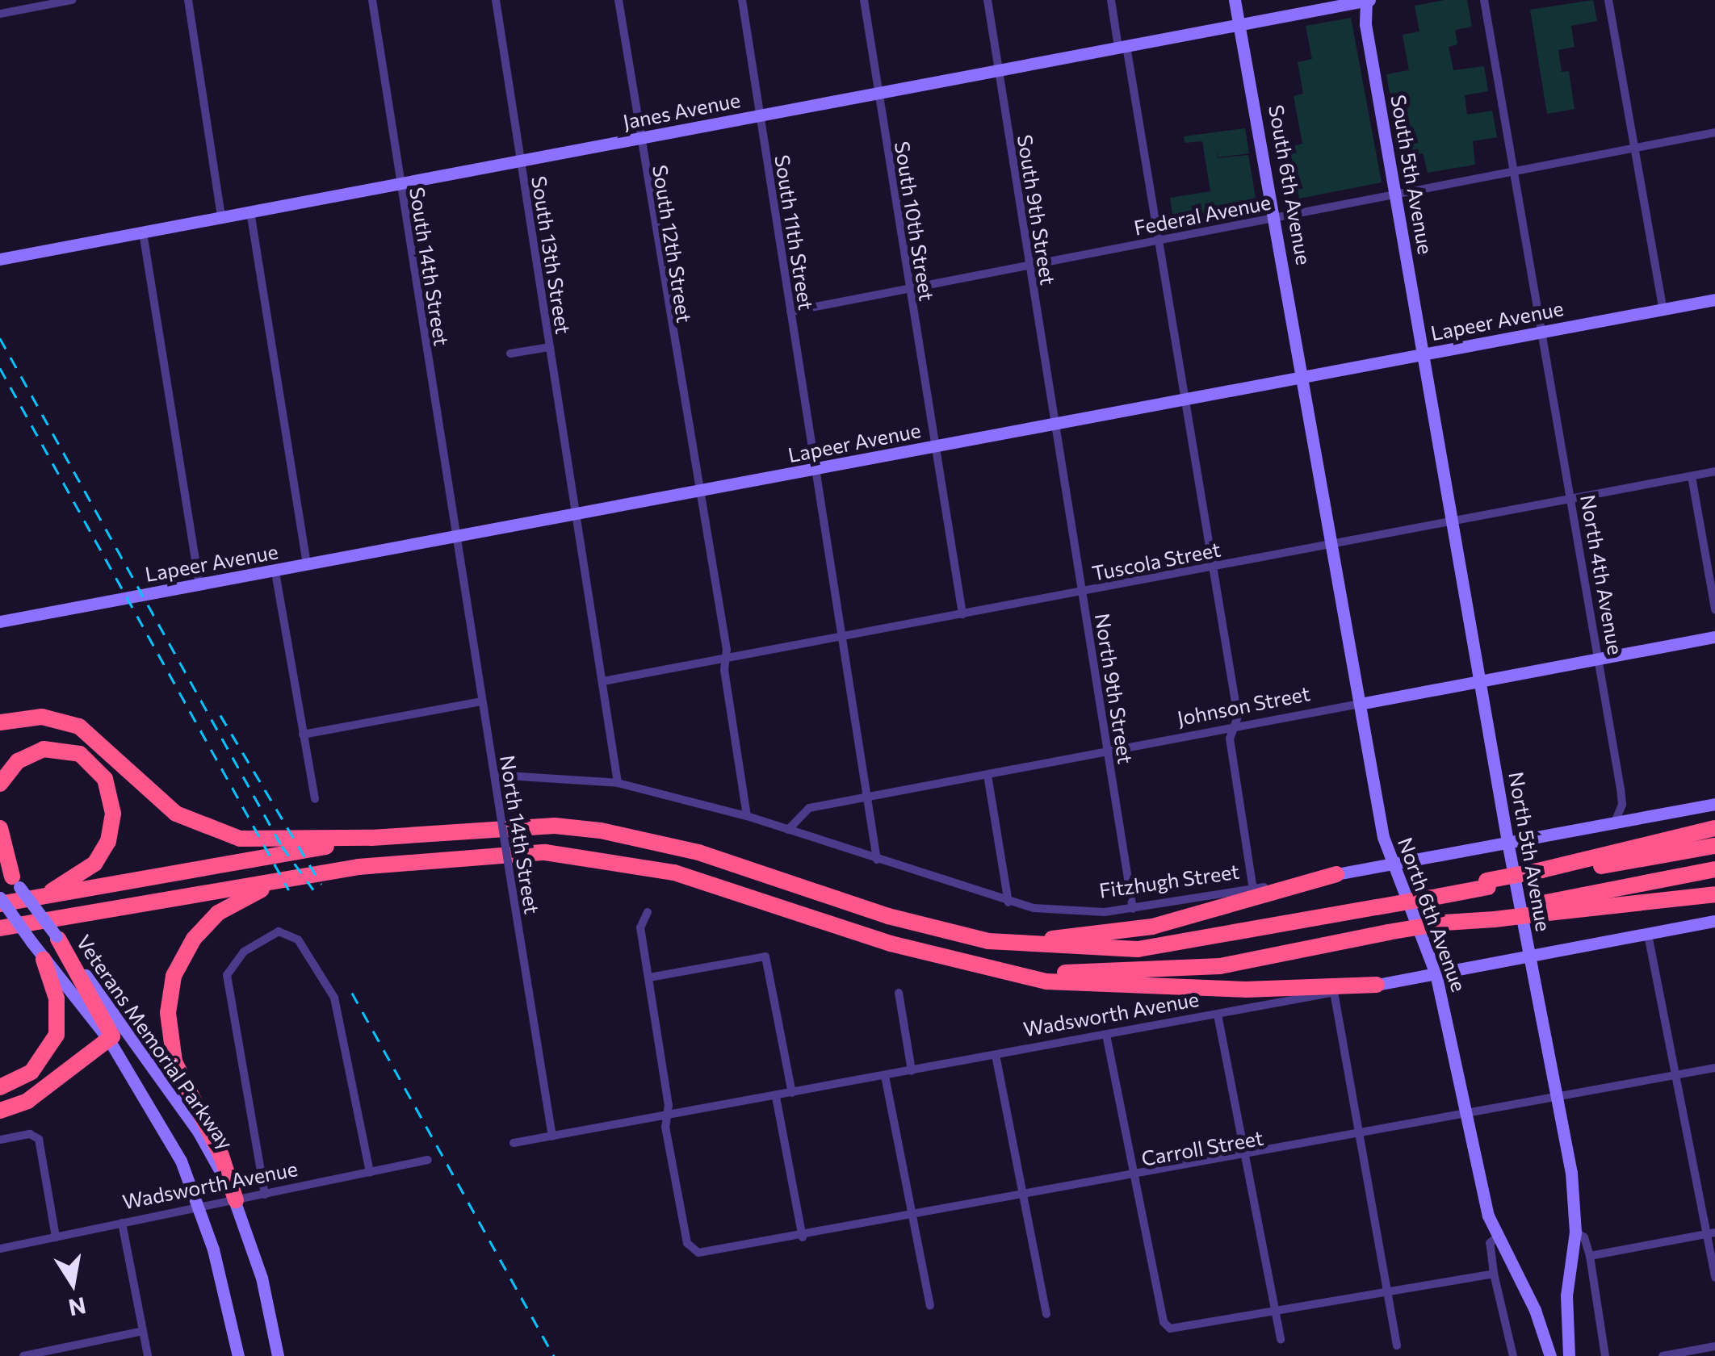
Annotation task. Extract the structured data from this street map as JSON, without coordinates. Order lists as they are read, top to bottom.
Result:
{
  "streets": {
    "street": [
      "Janes Avenue",
      "South 5th Avenue",
      "South 6th Avenue",
      "South 9th Street",
      "Federal Avenue",
      "South 10th Street",
      "South 11th Street",
      "South 12th Street",
      "South 13th Street",
      "South 14th Street",
      "Lapeer Avenue",
      "Tuscola Street",
      "North 4th Avenue",
      "North 9th Street",
      "Johnson Street",
      "North 14th Street",
      "North 5th Avenue",
      "Fitzhugh Street",
      "North 6th Avenue",
      "Wadsworth Avenue",
      "Veterans Memorial Parkway",
      "Carroll Street"
    ]
  },
  "crossings": [
    ["Janes Avenue", "South 5th Avenue"],
    ["Janes Avenue", "South 6th Avenue"],
    ["Janes Avenue", "South 9th Street"],
    ["Janes Avenue", "South 10th Street"],
    ["Janes Avenue", "South 11th Street"],
    ["Janes Avenue", "South 12th Street"],
    ["Janes Avenue", "South 13th Street"],
    ["Janes Avenue", "South 14th Street"],
    ["South 5th Avenue", "Federal Avenue"],
    ["South 5th Avenue", "Lapeer Avenue"],
    ["South 5th Avenue", "North 5th Avenue"],
    ["South 6th Avenue", "Federal Avenue"],
    ["South 6th Avenue", "Lapeer Avenue"],
    ["South 6th Avenue", "North 6th Avenue"],
    ["South 9th Street", "Federal Avenue"],
    ["South 9th Street", "Lapeer Avenue"],
    ["South 9th Street", "North 9th Street"],
    ["Federal Avenue", "South 10th Street"],
    ["Federal Avenue", "South 11th Street"],
    ["Federal Avenue", "North 4th Avenue"],
    ["South 10th Street", "Lapeer Avenue"],
    ["South 10th Street", "Tuscola Street"],
    ["South 11th Street", "Lapeer Avenue"],
    ["South 11th Street", "Tuscola Street"],
    ["South 11th Street", "Johnson Street"],
    ["South 11th Street", "Fitzhugh Street"],
    ["South 12th Street", "Lapeer Avenue"],
    ["South 12th Street", "Tuscola Street"],
    ["South 12th Street", "Fitzhugh Street"],
    ["South 13th Street", "Lapeer Avenue"],
    ["South 13th Street", "Tuscola Street"],
    ["South 13th Street", "Fitzhugh Street"],
    ["South 14th Street", "Lapeer Avenue"],
    ["South 14th Street", "North 14th Street"],
    ["Lapeer Avenue", "North 4th Avenue"],
    ["Lapeer Avenue", "North 9th Street"],
    ["Lapeer Avenue", "North 14th Street"],
    ["Lapeer Avenue", "North 5th Avenue"],
    ["Lapeer Avenue", "North 6th Avenue"],
    ["Tuscola Street", "North 4th Avenue"],
    ["Tuscola Street", "North 9th Street"],
    ["Tuscola Street", "North 5th Avenue"],
    ["Tuscola Street", "North 6th Avenue"],
    ["North 4th Avenue", "Johnson Street"],
    ["North 4th Avenue", "Fitzhugh Street"],
    ["North 9th Street", "Johnson Street"],
    ["North 9th Street", "Fitzhugh Street"],
    ["Johnson Street", "North 5th Avenue"],
    ["Johnson Street", "Fitzhugh Street"],
    ["Johnson Street", "North 6th Avenue"],
    ["North 14th Street", "Fitzhugh Street"],
    ["North 14th Street", "Wadsworth Avenue"],
    ["North 5th Avenue", "Fitzhugh Street"],
    ["North 5th Avenue", "Wadsworth Avenue"],
    ["North 5th Avenue", "Carroll Street"],
    ["Fitzhugh Street", "North 6th Avenue"],
    ["North 6th Avenue", "Wadsworth Avenue"],
    ["North 6th Avenue", "Carroll Street"],
    ["Wadsworth Avenue", "Veterans Memorial Parkway"],
    ["Wadsworth Avenue", "Carroll Street"]
  ],
  "north": "bottom"
}
